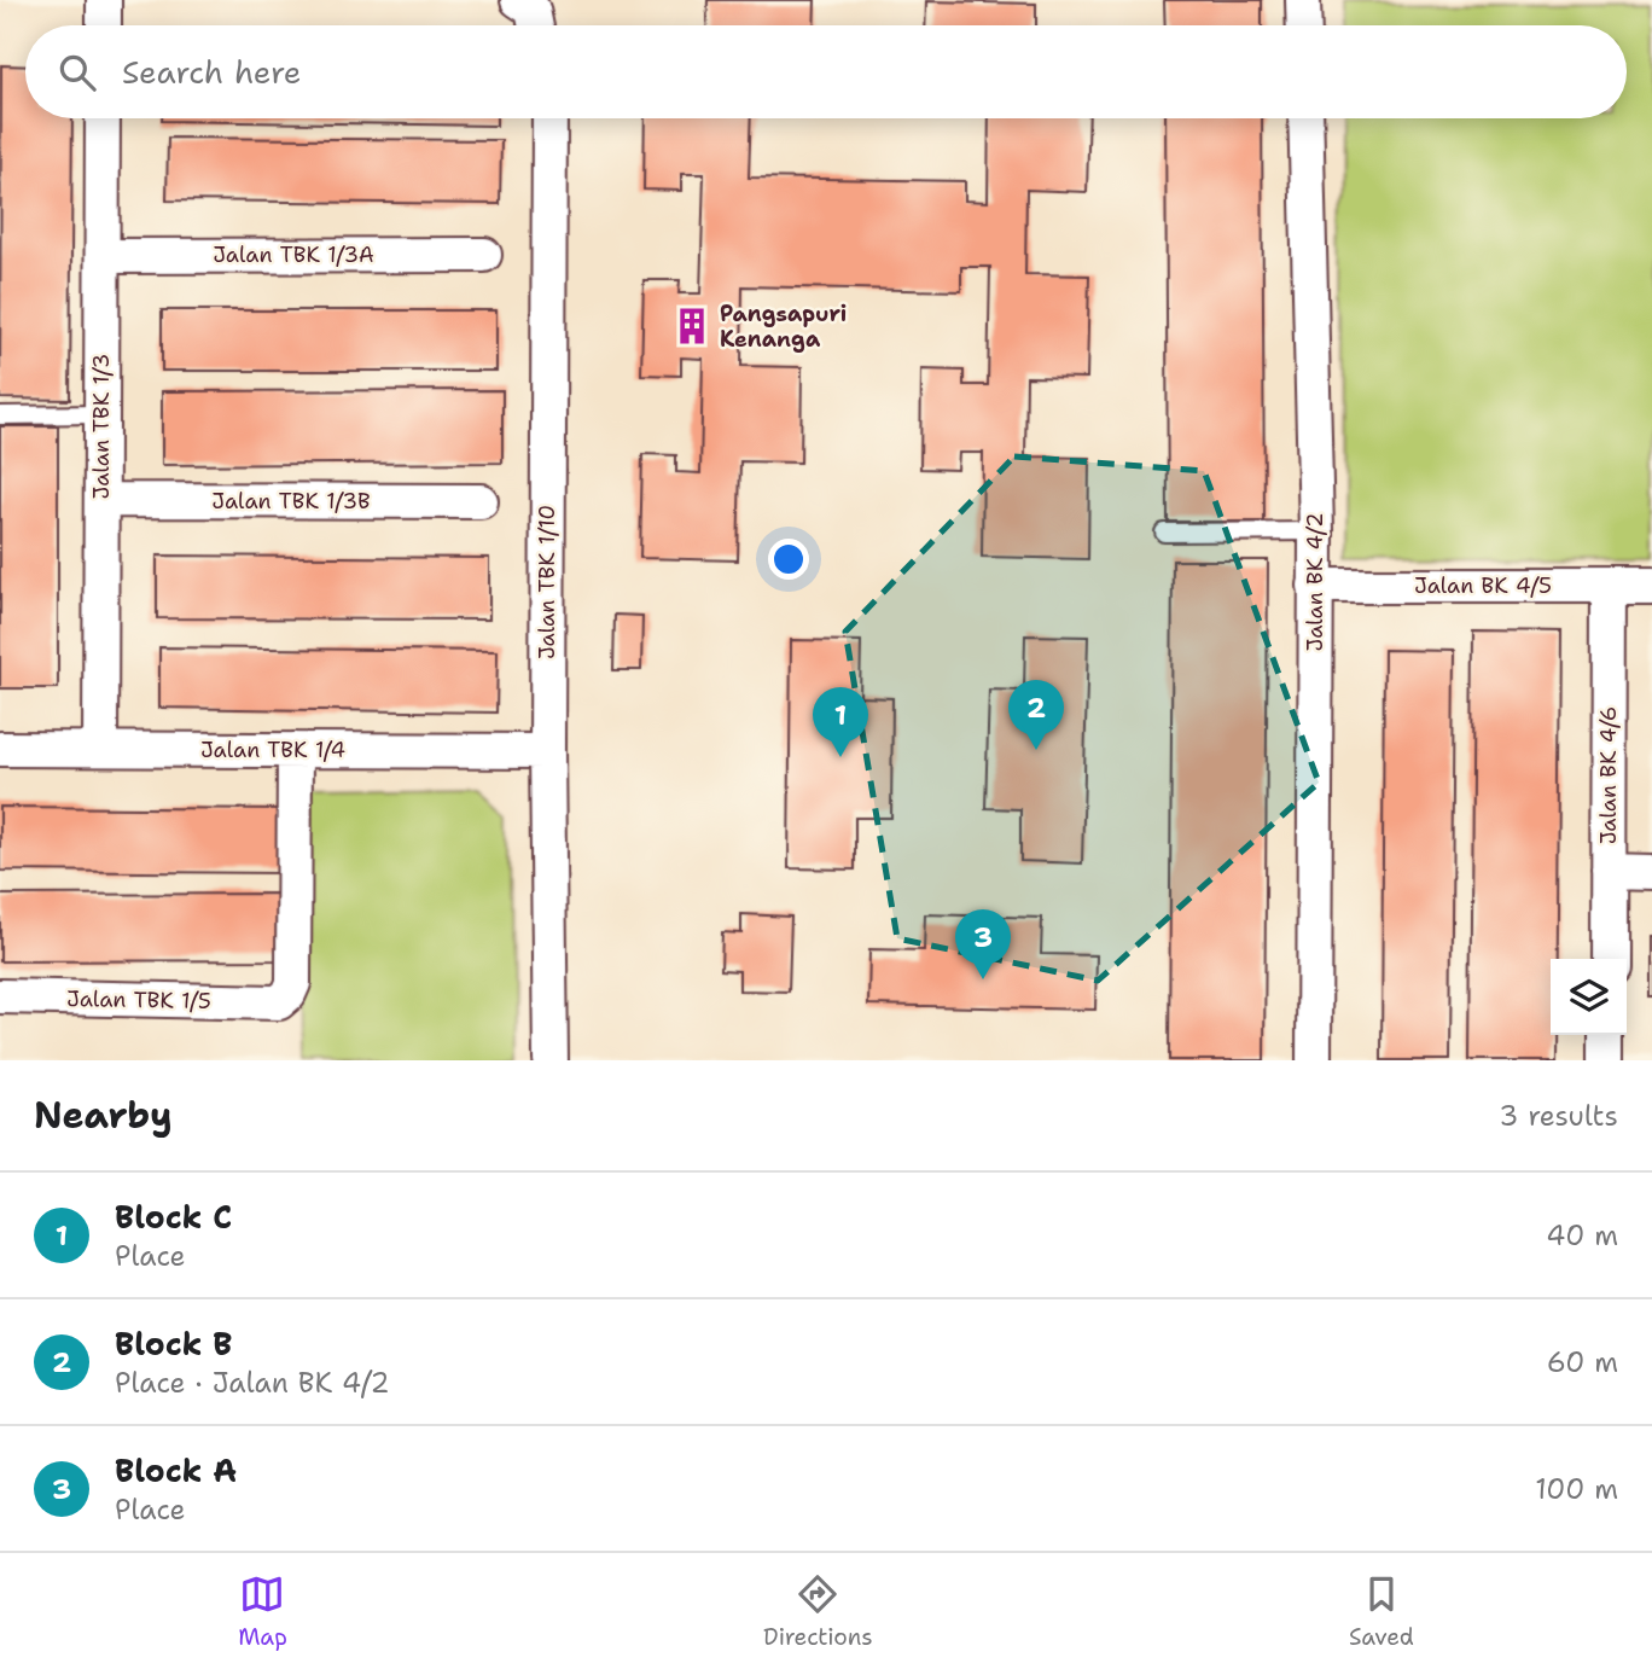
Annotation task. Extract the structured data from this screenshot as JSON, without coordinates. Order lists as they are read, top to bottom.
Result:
{
  "streets": {
    "street": [
      "Jalan TBK 1/3A",
      "Jalan TBK 1/3",
      "Jalan TBK 1/3B",
      "Jalan TBK 1/10",
      "Jalan BK 4/2",
      "Jalan BK 4/5",
      "Jalan TBK 1/4",
      "Jalan BK 4/6",
      "Jalan TBK 1/5"
    ]
  },
  "crossings": [
    ["Jalan TBK 1/3A", "Jalan TBK 1/3"],
    ["Jalan TBK 1/3", "Jalan TBK 1/3B"],
    ["Jalan TBK 1/3", "Jalan TBK 1/4"],
    ["Jalan TBK 1/10", "Jalan TBK 1/4"],
    ["Jalan BK 4/2", "Jalan BK 4/5"],
    ["Jalan BK 4/5", "Jalan BK 4/6"],
    ["Jalan TBK 1/4", "Jalan TBK 1/5"]
  ],
  "places": {
    "building": ["Pangsapuri Kenanga"]
  },
  "page": {
    "search": "Search here",
    "pins": ["2", "1", "3"],
    "heading": ["Nearby", "3 results"],
    "list": [
      {
        "mark": "1",
        "name": "Block C",
        "note": "Place",
        "value": "40 m"
      },
      {
        "mark": "2",
        "name": "Block B",
        "note": "Place · Jalan BK 4/2",
        "value": "60 m"
      },
      {
        "mark": "3",
        "name": "Block A",
        "note": "Place",
        "value": "100 m"
      }
    ],
    "nav": ["Map", "Directions", "Saved"]
  }
}
